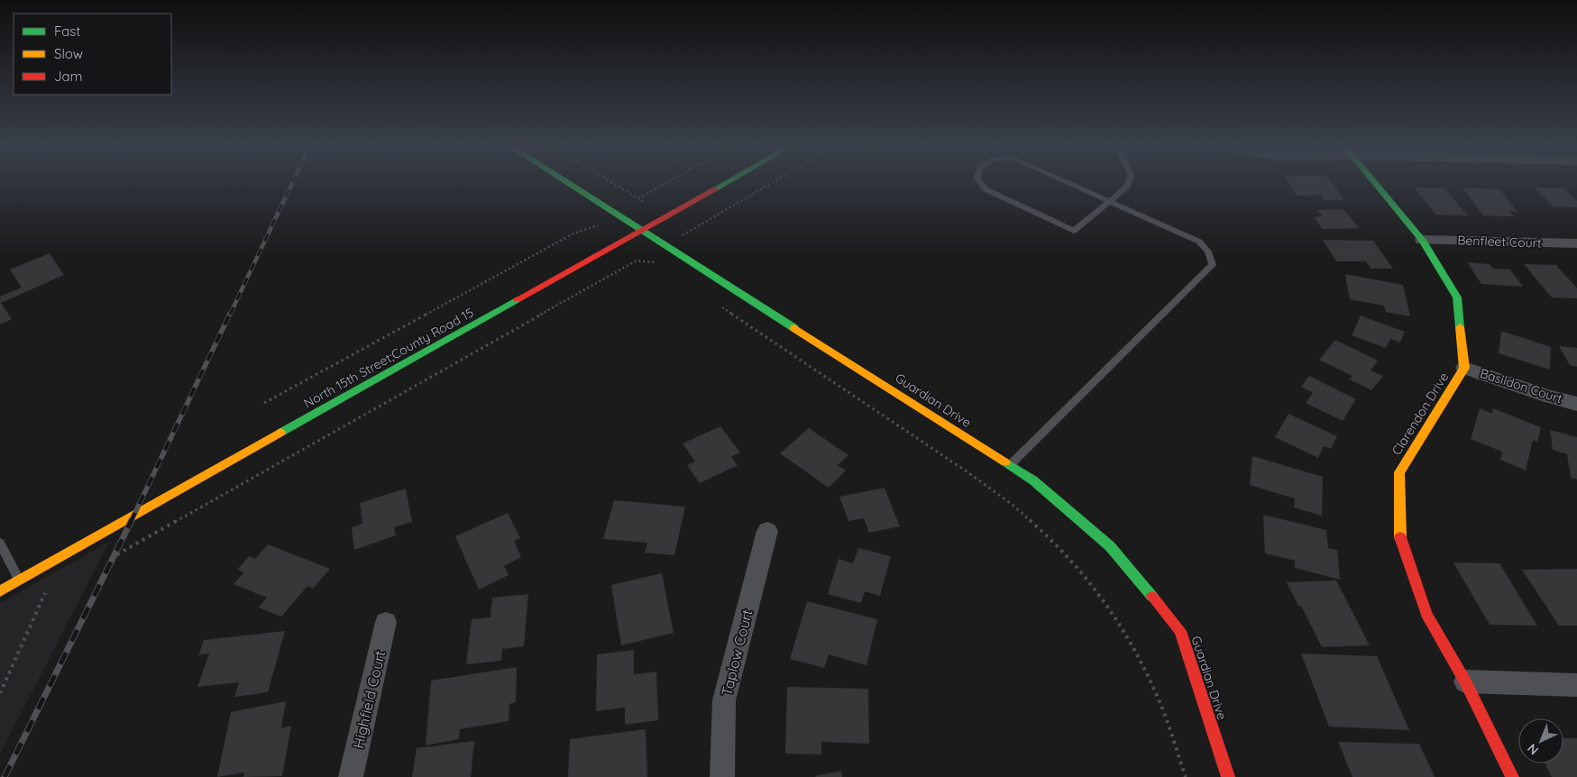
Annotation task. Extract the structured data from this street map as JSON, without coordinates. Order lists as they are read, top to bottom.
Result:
{
  "streets": {
    "street": [
      "Benfleet Court",
      "North 15th Street;County Road 15",
      "Basildon Court",
      "Guardian Drive",
      "Clarendon Drive",
      "Taplow Court",
      "Highfield Court"
    ]
  },
  "crossings": [
    ["Benfleet Court", "Clarendon Drive"],
    ["North 15th Street;County Road 15", "Guardian Drive"],
    ["Basildon Court", "Clarendon Drive"]
  ],
  "legend": ["Fast", "Slow", "Jam"],
  "north": "bottom left"
}
